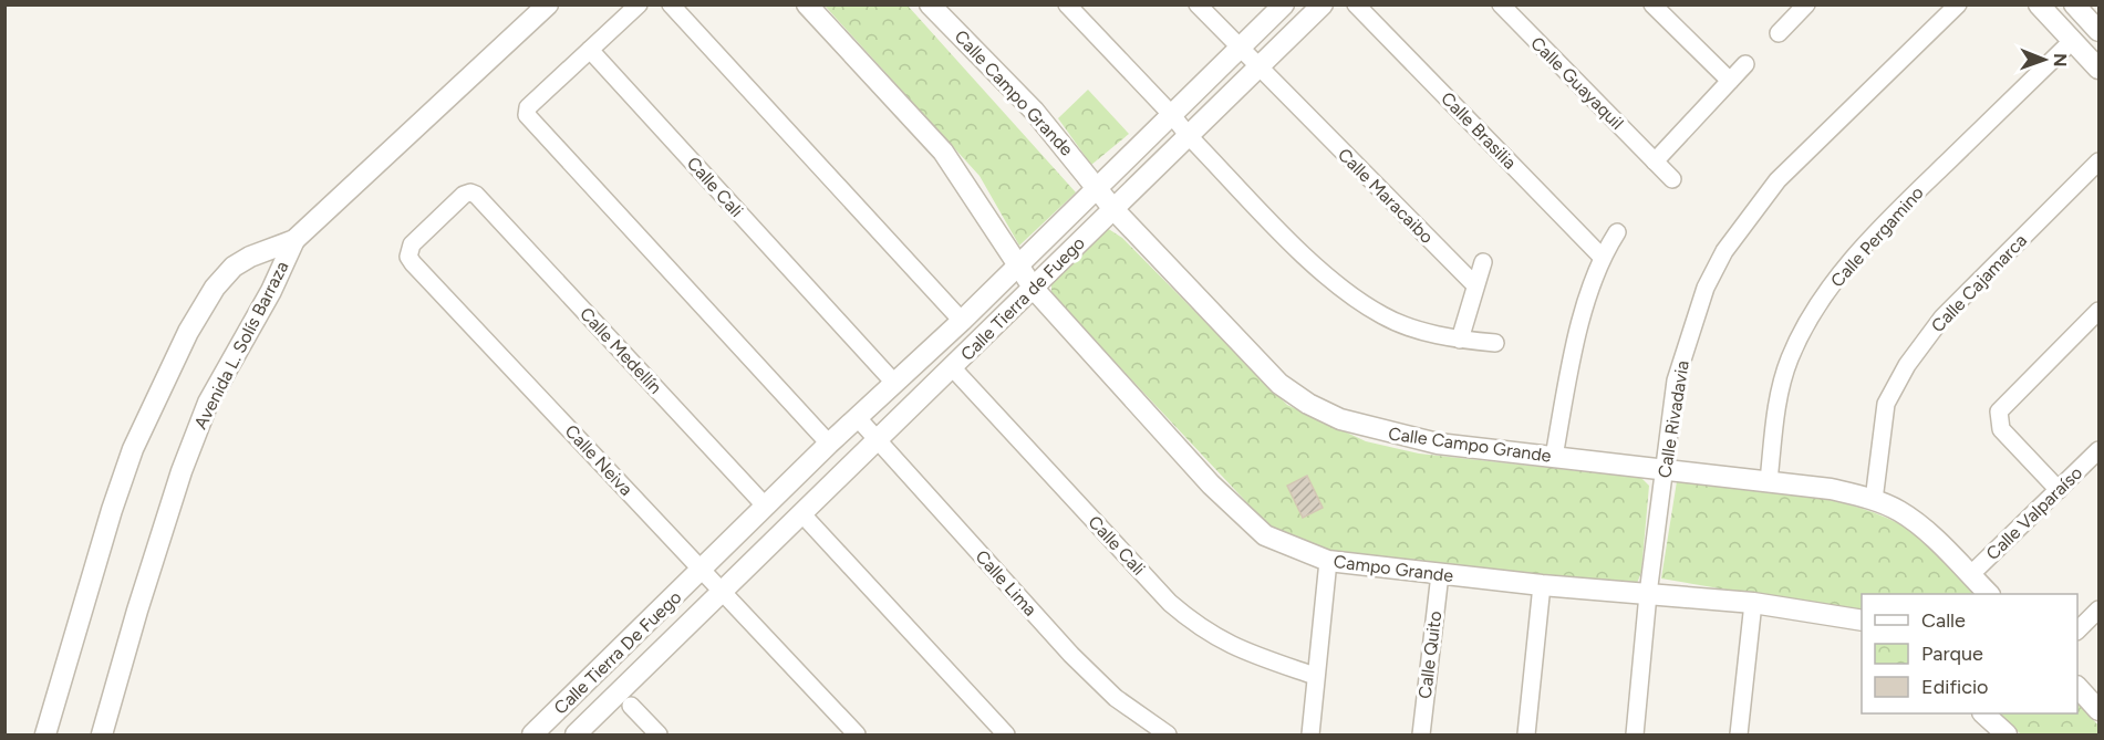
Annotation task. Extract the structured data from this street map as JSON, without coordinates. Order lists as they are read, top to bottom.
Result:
{
  "streets": {
    "street": [
      "Calle Guayaquil",
      "Calle Campo Grande",
      "Calle Brasilia",
      "Calle Cali",
      "Calle Maracaibo",
      "Calle Pergamino",
      "Calle Cajamarca",
      "Calle Tierra de Fuego",
      "Avenida L. Solís Barraza",
      "Calle Medellín",
      "Calle Rivadavia",
      "Calle Neiva",
      "Calle Valparaíso",
      "Campo Grande",
      "Calle Lima",
      "Calle Tierra De Fuego",
      "Calle Quito"
    ]
  },
  "crossings": [
    ["Calle Campo Grande", "Calle Pergamino"],
    ["Calle Campo Grande", "Calle Cajamarca"],
    ["Calle Campo Grande", "Calle Tierra de Fuego"],
    ["Calle Campo Grande", "Calle Rivadavia"],
    ["Calle Campo Grande", "Calle Valparaíso"],
    ["Calle Cali", "Calle Tierra de Fuego"],
    ["Calle Maracaibo", "Calle Tierra de Fuego"],
    ["Calle Tierra de Fuego", "Calle Medellín"],
    ["Calle Tierra de Fuego", "Calle Neiva"],
    ["Calle Tierra de Fuego", "Campo Grande"],
    ["Calle Tierra de Fuego", "Calle Lima"],
    ["Calle Tierra de Fuego", "Calle Tierra De Fuego"],
    ["Calle Medellín", "Calle Neiva"],
    ["Calle Rivadavia", "Campo Grande"],
    ["Calle Neiva", "Calle Tierra De Fuego"],
    ["Campo Grande", "Calle Quito"]
  ],
  "legend": ["Calle", "Parque", "Edificio"],
  "north": "right"
}
